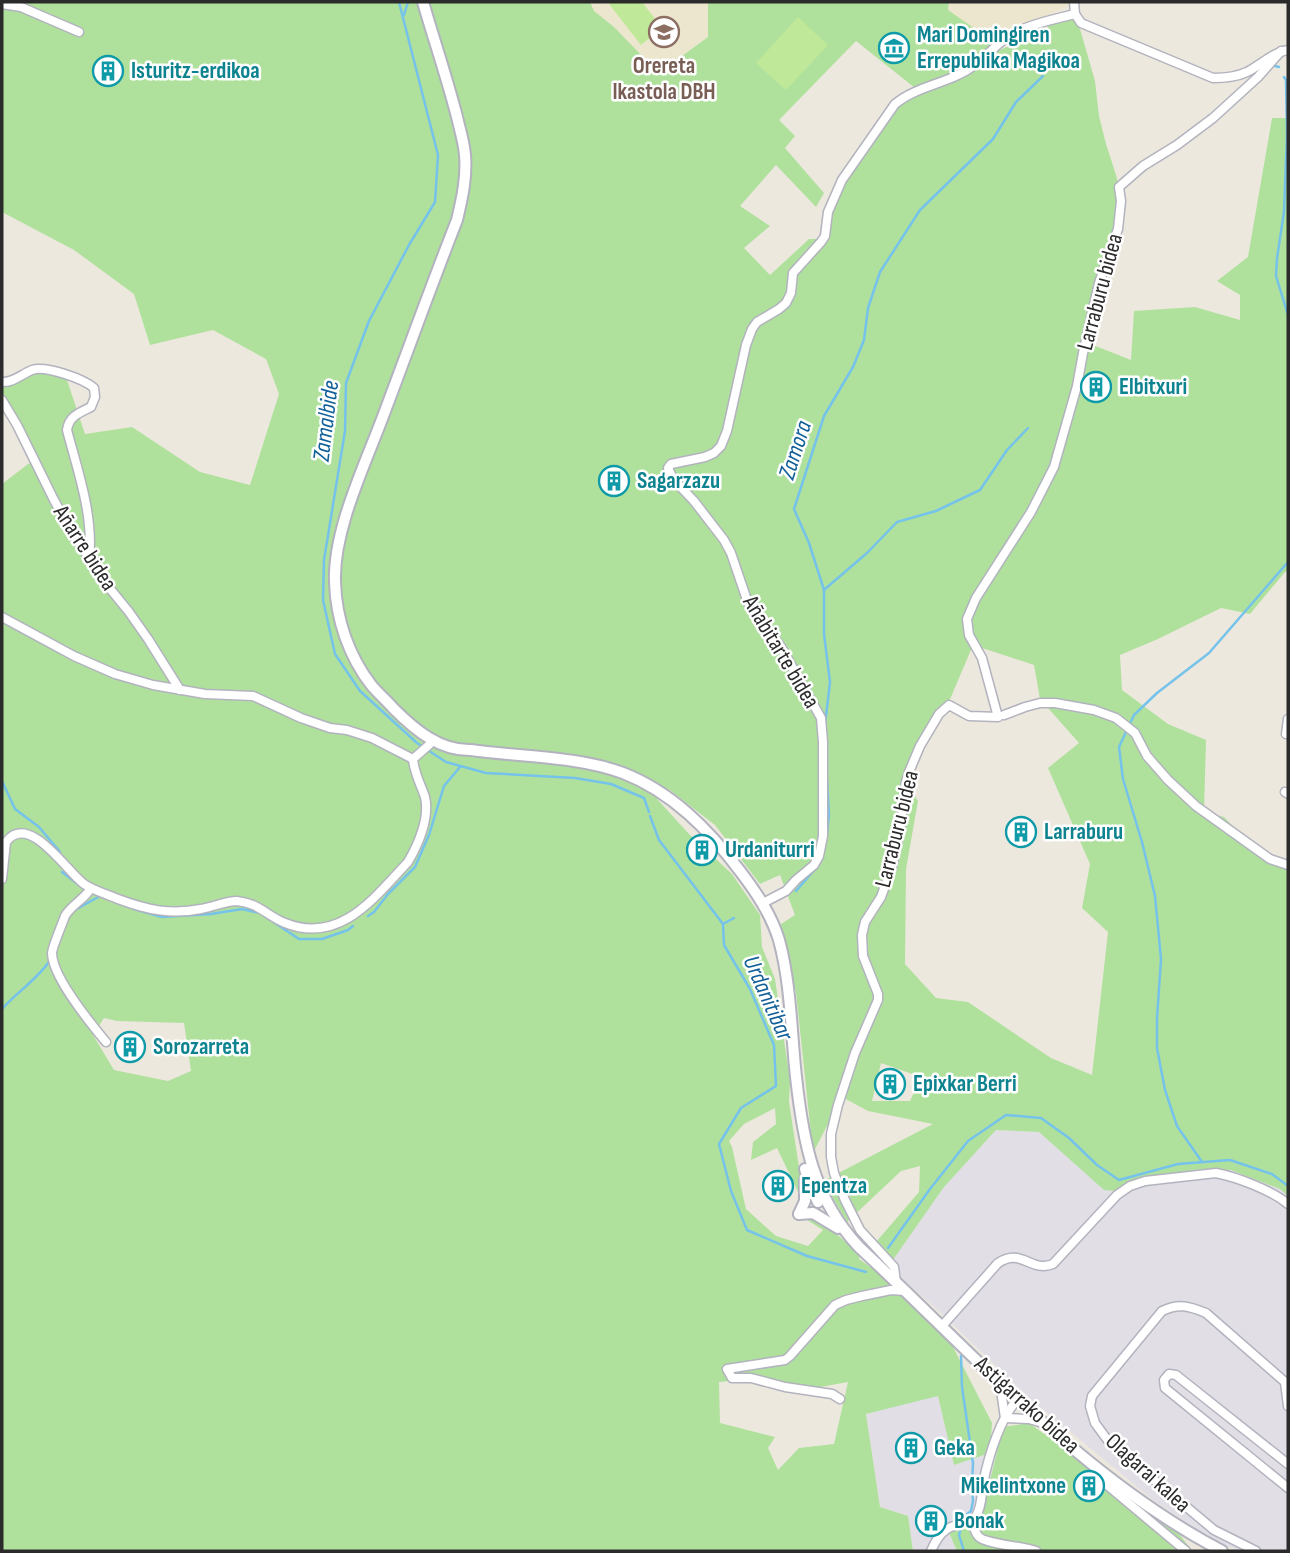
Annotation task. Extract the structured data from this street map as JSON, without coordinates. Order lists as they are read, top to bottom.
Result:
{
  "streets": {
    "main road": ["Astigarrako bidea"],
    "street": [
      "Larraburu bidea",
      "Añarre bidea",
      "Añabitarte bidea",
      "Olagarai kalea"
    ]
  },
  "crossings": [
    ["Larraburu bidea", "Astigarrako bidea"],
    ["Añabitarte bidea", "Astigarrako bidea"]
  ],
  "water": ["Zamalbide", "Zamora", "Urdanitibar"],
  "places": {
    "school or university": ["Orereta Ikastola DBH"],
    "museum": ["Mari Domingiren Errepublika Magikoa"],
    "building": [
      "Isturitz-erdikoa",
      "Elbitxuri",
      "Sagarzazu",
      "Larraburu",
      "Urdaniturri",
      "Sorozarreta",
      "Epixkar Berri",
      "Epentza",
      "Geka",
      "Mikelintxone",
      "Bonak"
    ]
  }
}
